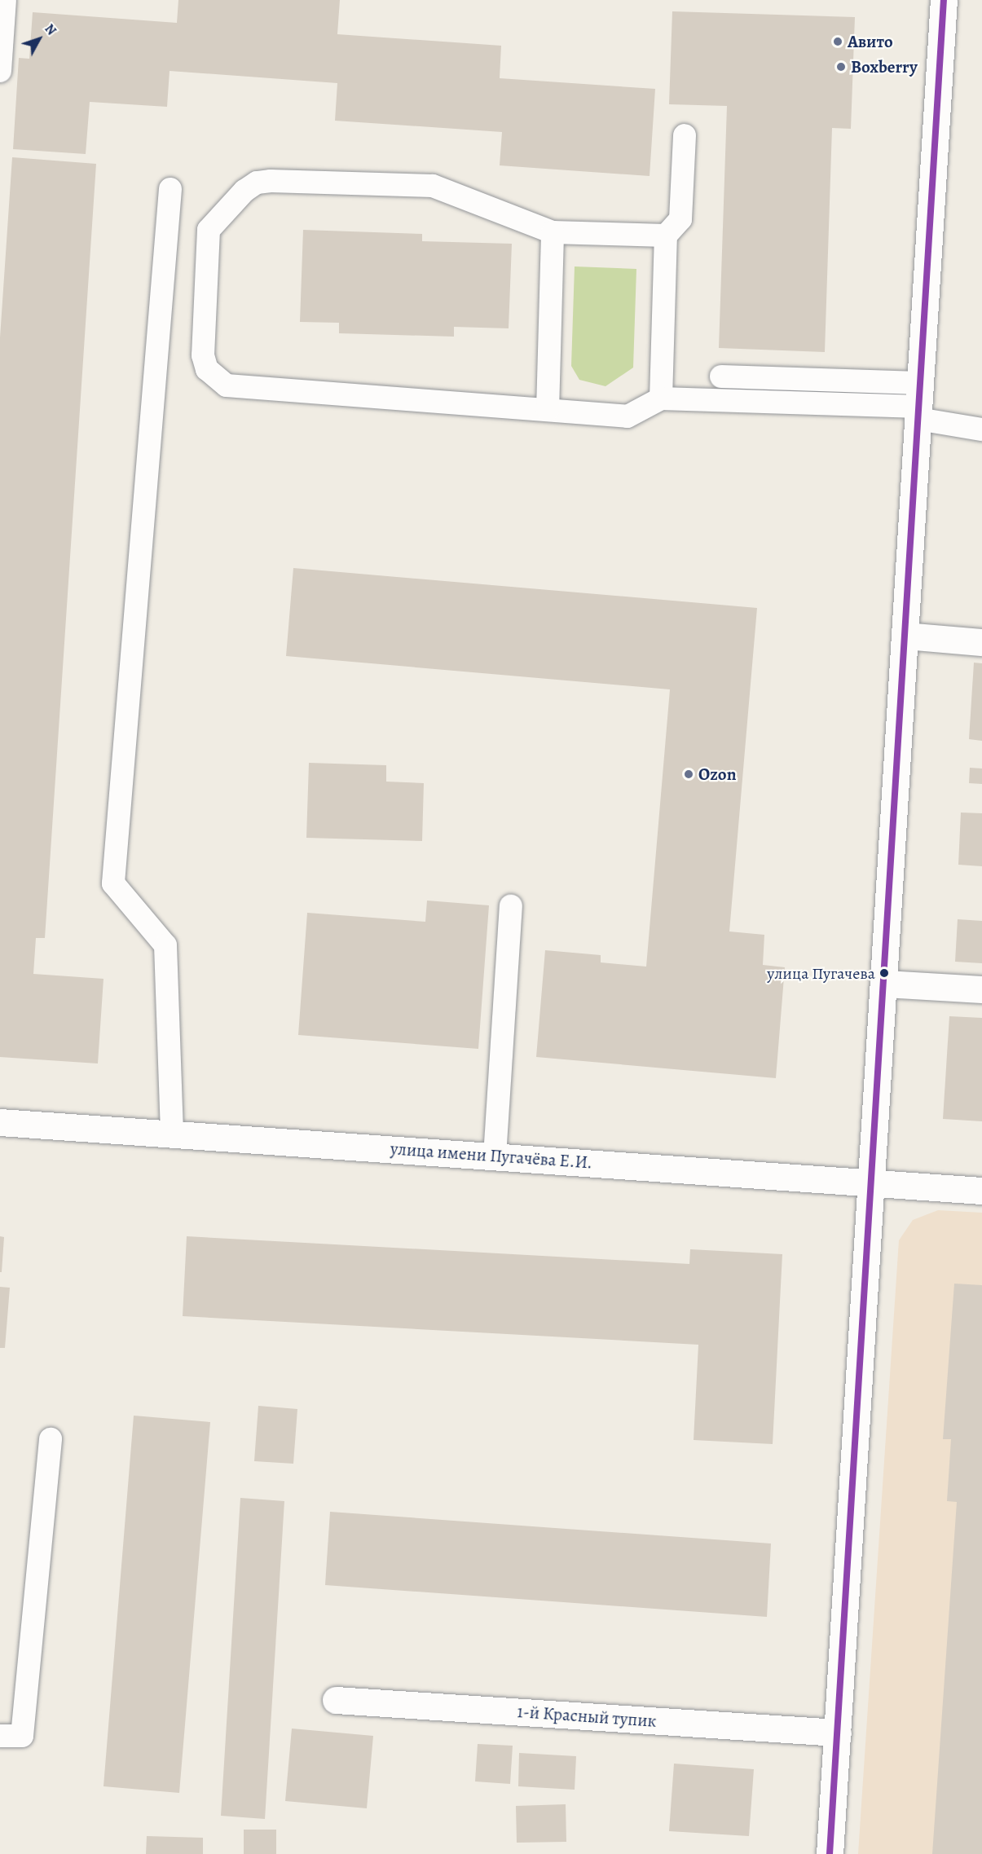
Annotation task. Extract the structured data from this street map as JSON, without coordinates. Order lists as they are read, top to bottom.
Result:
{
  "streets": {
    "street": ["улица имени Пугачёва Е.И.", "1-й Красный тупик"]
  },
  "places": [
    "Авито",
    "Boxberry",
    "Ozon",
    "улица Пугачева"
  ],
  "north": "top right"
}
